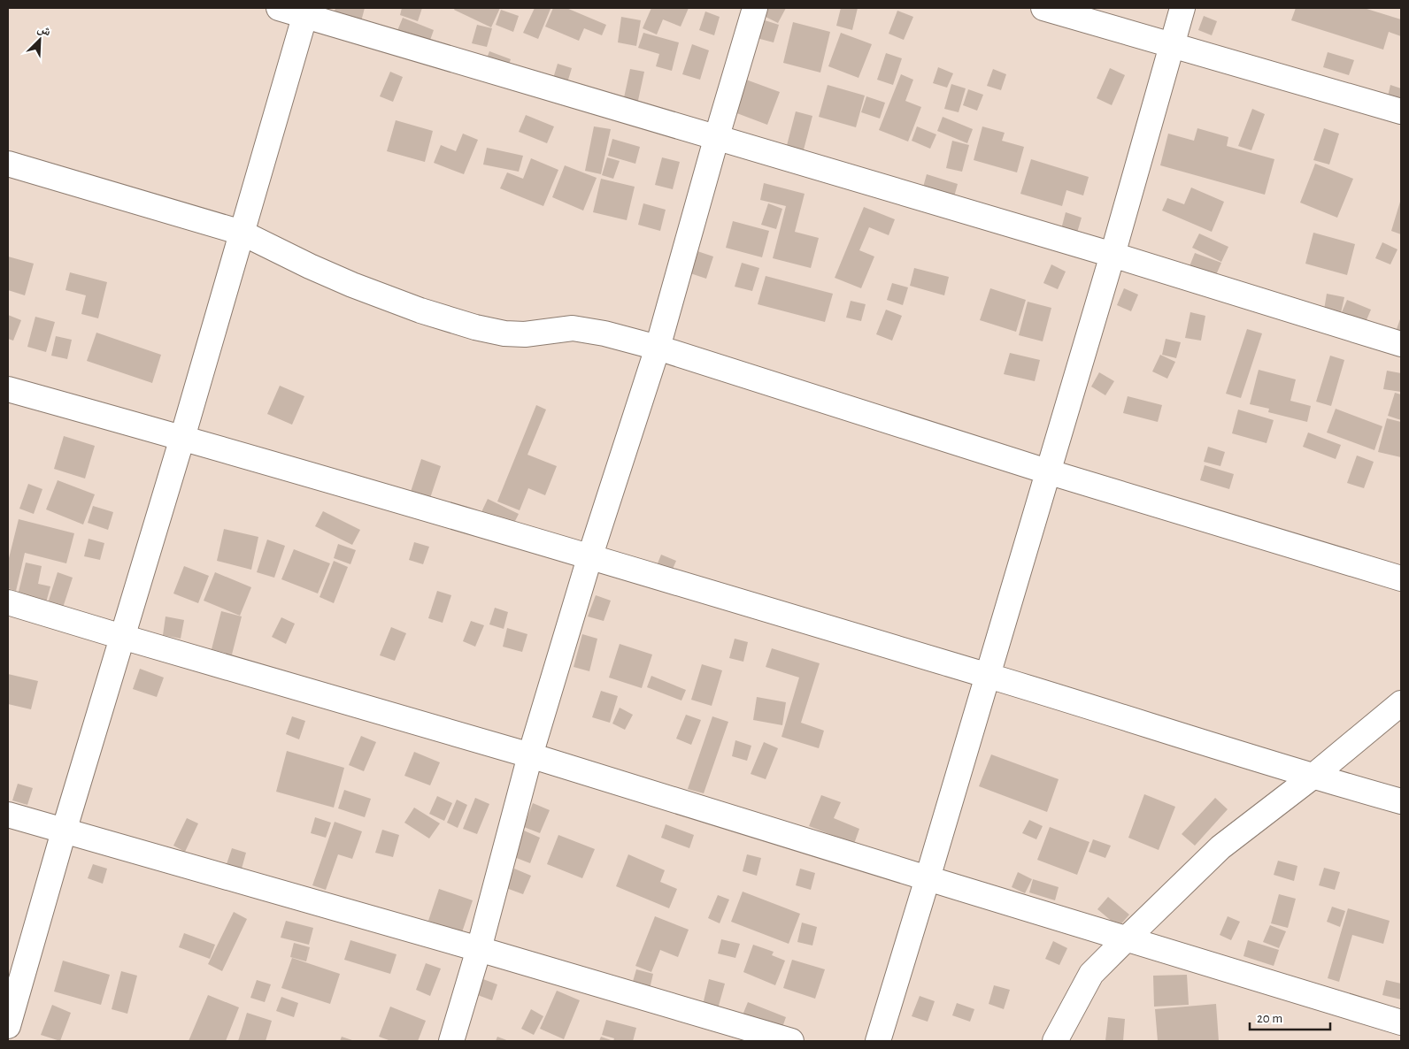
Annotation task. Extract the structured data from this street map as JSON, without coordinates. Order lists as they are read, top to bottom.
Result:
{
  "scale_bar": "20 m",
  "north": "top right"
}
